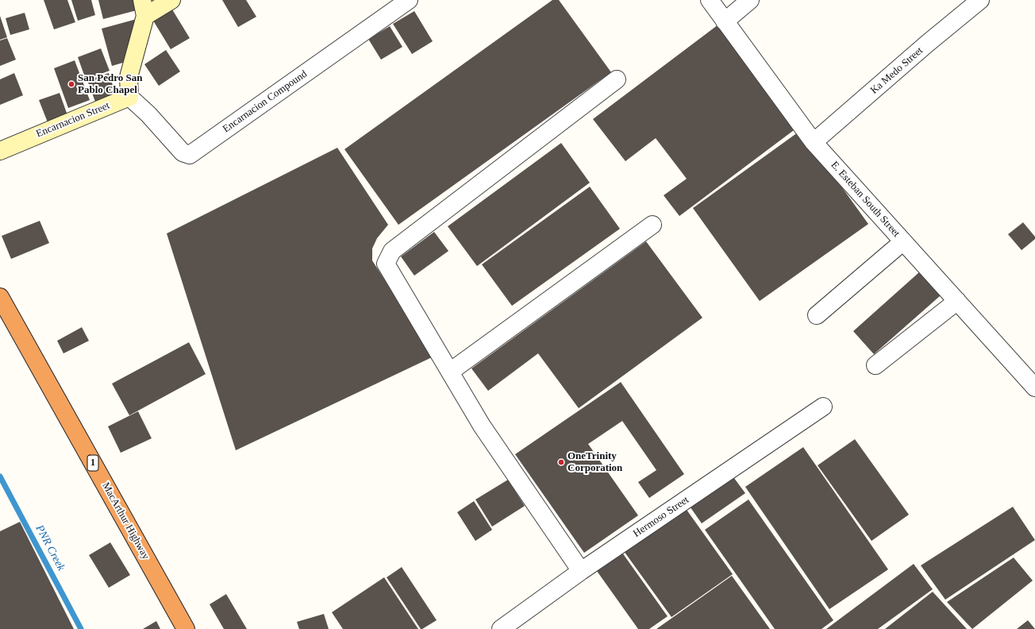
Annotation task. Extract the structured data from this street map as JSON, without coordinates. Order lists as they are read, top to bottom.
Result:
{
  "streets": {
    "highway": ["1", "MacArthur Highway"],
    "street": [
      "Ka Medo Street",
      "Encarnacion Compound",
      "Encarnacion Street",
      "E. Esteban South Street",
      "Hermoso Street"
    ]
  },
  "crossings": [
    ["Ka Medo Street", "E. Esteban South Street"],
    ["Encarnacion Compound", "Encarnacion Street"]
  ],
  "water": ["PNR Creek"],
  "places": ["San Pedro San Pablo Chapel", "OneTrinity Corporation"]
}
